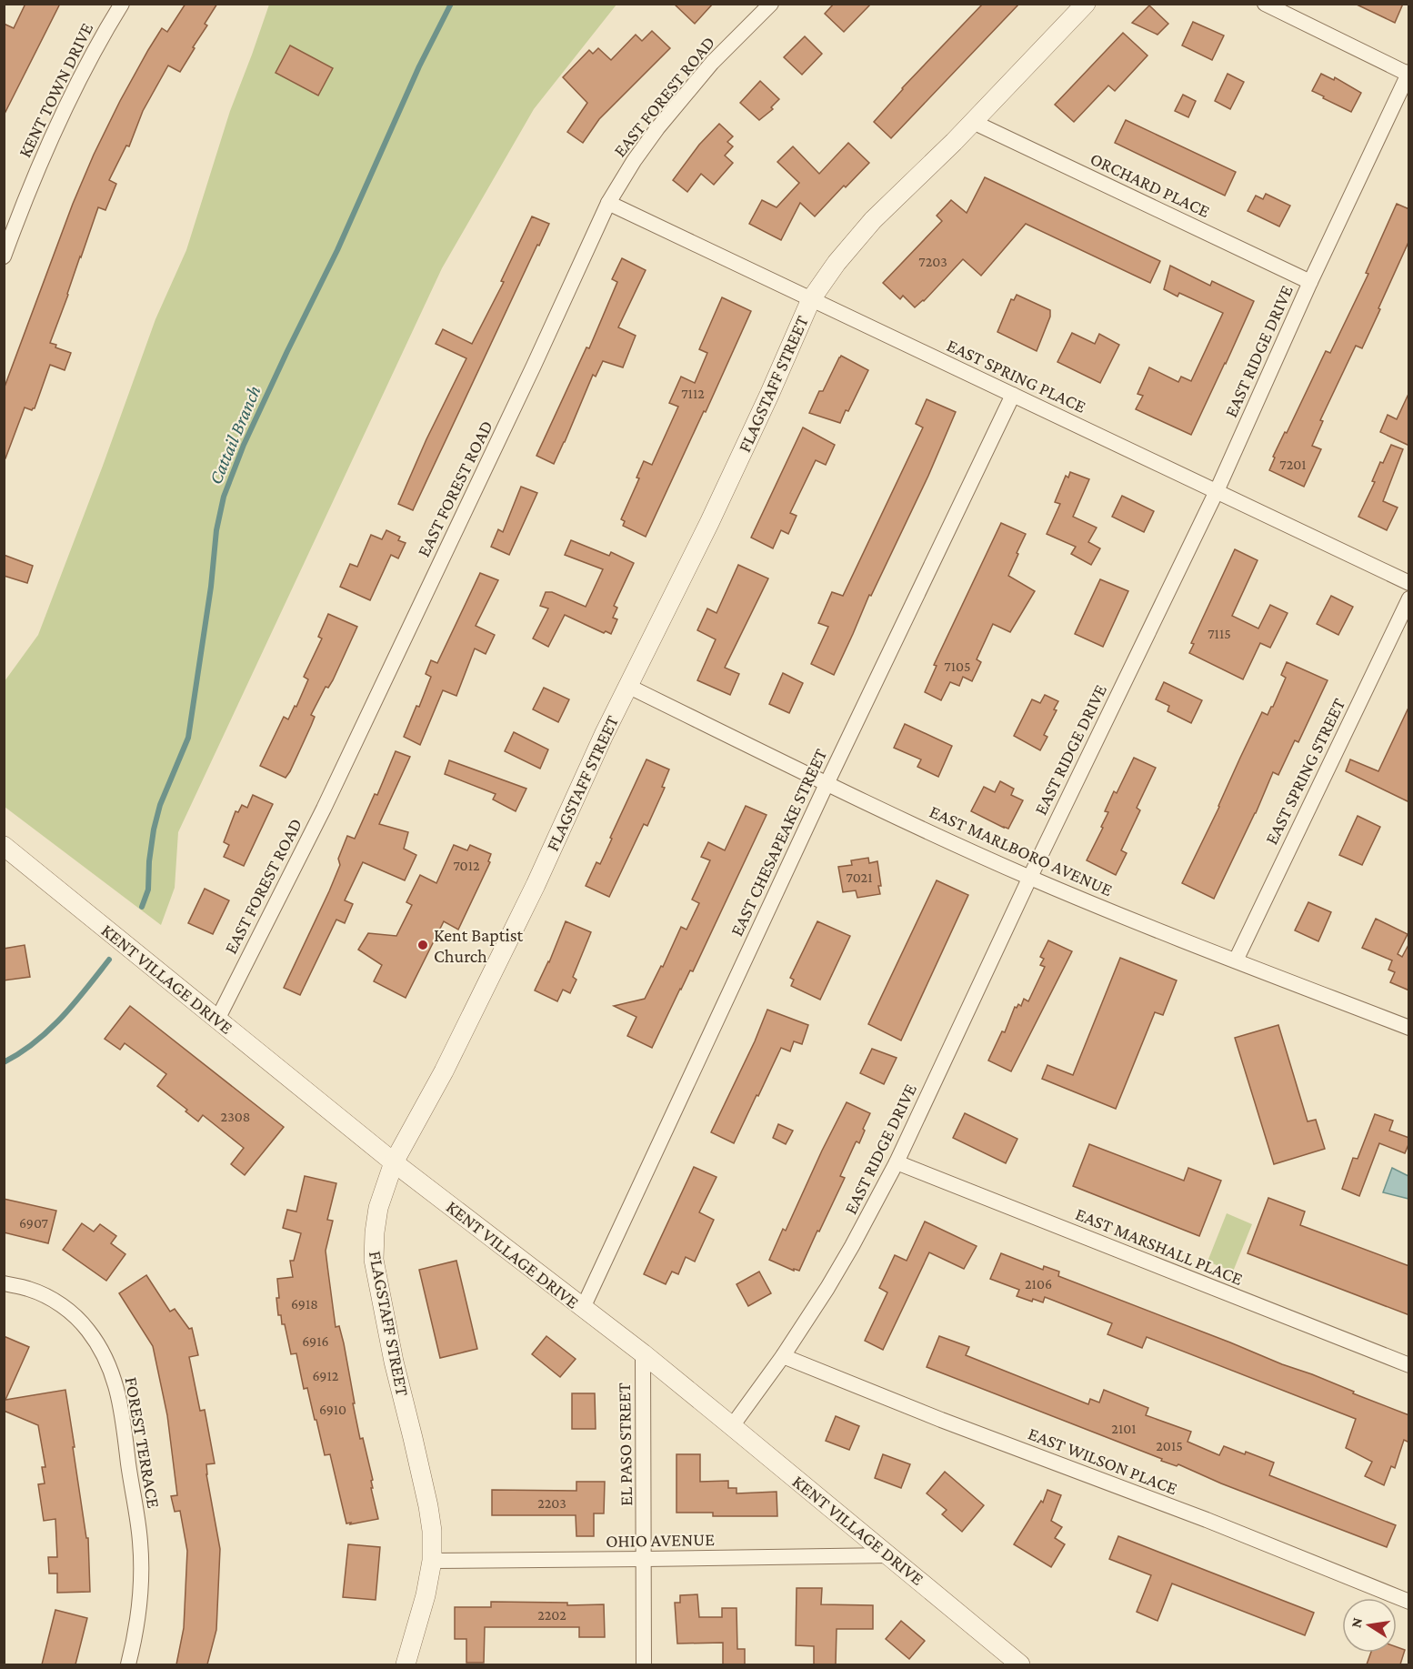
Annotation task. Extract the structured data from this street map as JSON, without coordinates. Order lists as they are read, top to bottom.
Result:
{
  "streets": {
    "street": [
      "KENT TOWN DRIVE",
      "EAST FOREST ROAD",
      "ORCHARD PLACE",
      "EAST RIDGE DRIVE",
      "EAST SPRING PLACE",
      "FLAGSTAFF STREET",
      "EAST SPRING STREET",
      "EAST CHESAPEAKE STREET",
      "EAST MARLBORO AVENUE",
      "KENT VILLAGE DRIVE",
      "EAST MARSHALL PLACE",
      "FOREST TERRACE",
      "EL PASO STREET",
      "EAST WILSON PLACE",
      "OHIO AVENUE"
    ]
  },
  "crossings": [
    ["EAST FOREST ROAD", "EAST SPRING PLACE"],
    ["EAST FOREST ROAD", "KENT VILLAGE DRIVE"],
    ["ORCHARD PLACE", "EAST RIDGE DRIVE"],
    ["ORCHARD PLACE", "FLAGSTAFF STREET"],
    ["EAST RIDGE DRIVE", "EAST SPRING PLACE"],
    ["EAST RIDGE DRIVE", "EAST MARLBORO AVENUE"],
    ["EAST RIDGE DRIVE", "KENT VILLAGE DRIVE"],
    ["EAST RIDGE DRIVE", "EAST MARSHALL PLACE"],
    ["EAST RIDGE DRIVE", "EAST WILSON PLACE"],
    ["EAST SPRING PLACE", "FLAGSTAFF STREET"],
    ["EAST SPRING PLACE", "EAST CHESAPEAKE STREET"],
    ["FLAGSTAFF STREET", "EAST MARLBORO AVENUE"],
    ["FLAGSTAFF STREET", "KENT VILLAGE DRIVE"],
    ["FLAGSTAFF STREET", "OHIO AVENUE"],
    ["EAST SPRING STREET", "EAST MARLBORO AVENUE"],
    ["EAST CHESAPEAKE STREET", "EAST MARLBORO AVENUE"],
    ["EAST CHESAPEAKE STREET", "KENT VILLAGE DRIVE"],
    ["KENT VILLAGE DRIVE", "EL PASO STREET"],
    ["KENT VILLAGE DRIVE", "OHIO AVENUE"],
    ["EL PASO STREET", "OHIO AVENUE"]
  ],
  "water": ["Cattail Branch"],
  "places": ["Kent Baptist Church"],
  "house_numbers": [
    "7203",
    "7112",
    "7201",
    "7115",
    "7105",
    "7012",
    "7021",
    "2308",
    "6907",
    "2106",
    "6918",
    "6916",
    "6912",
    "6910",
    "2101",
    "2015",
    "2203",
    "2202"
  ],
  "north": "left"
}
